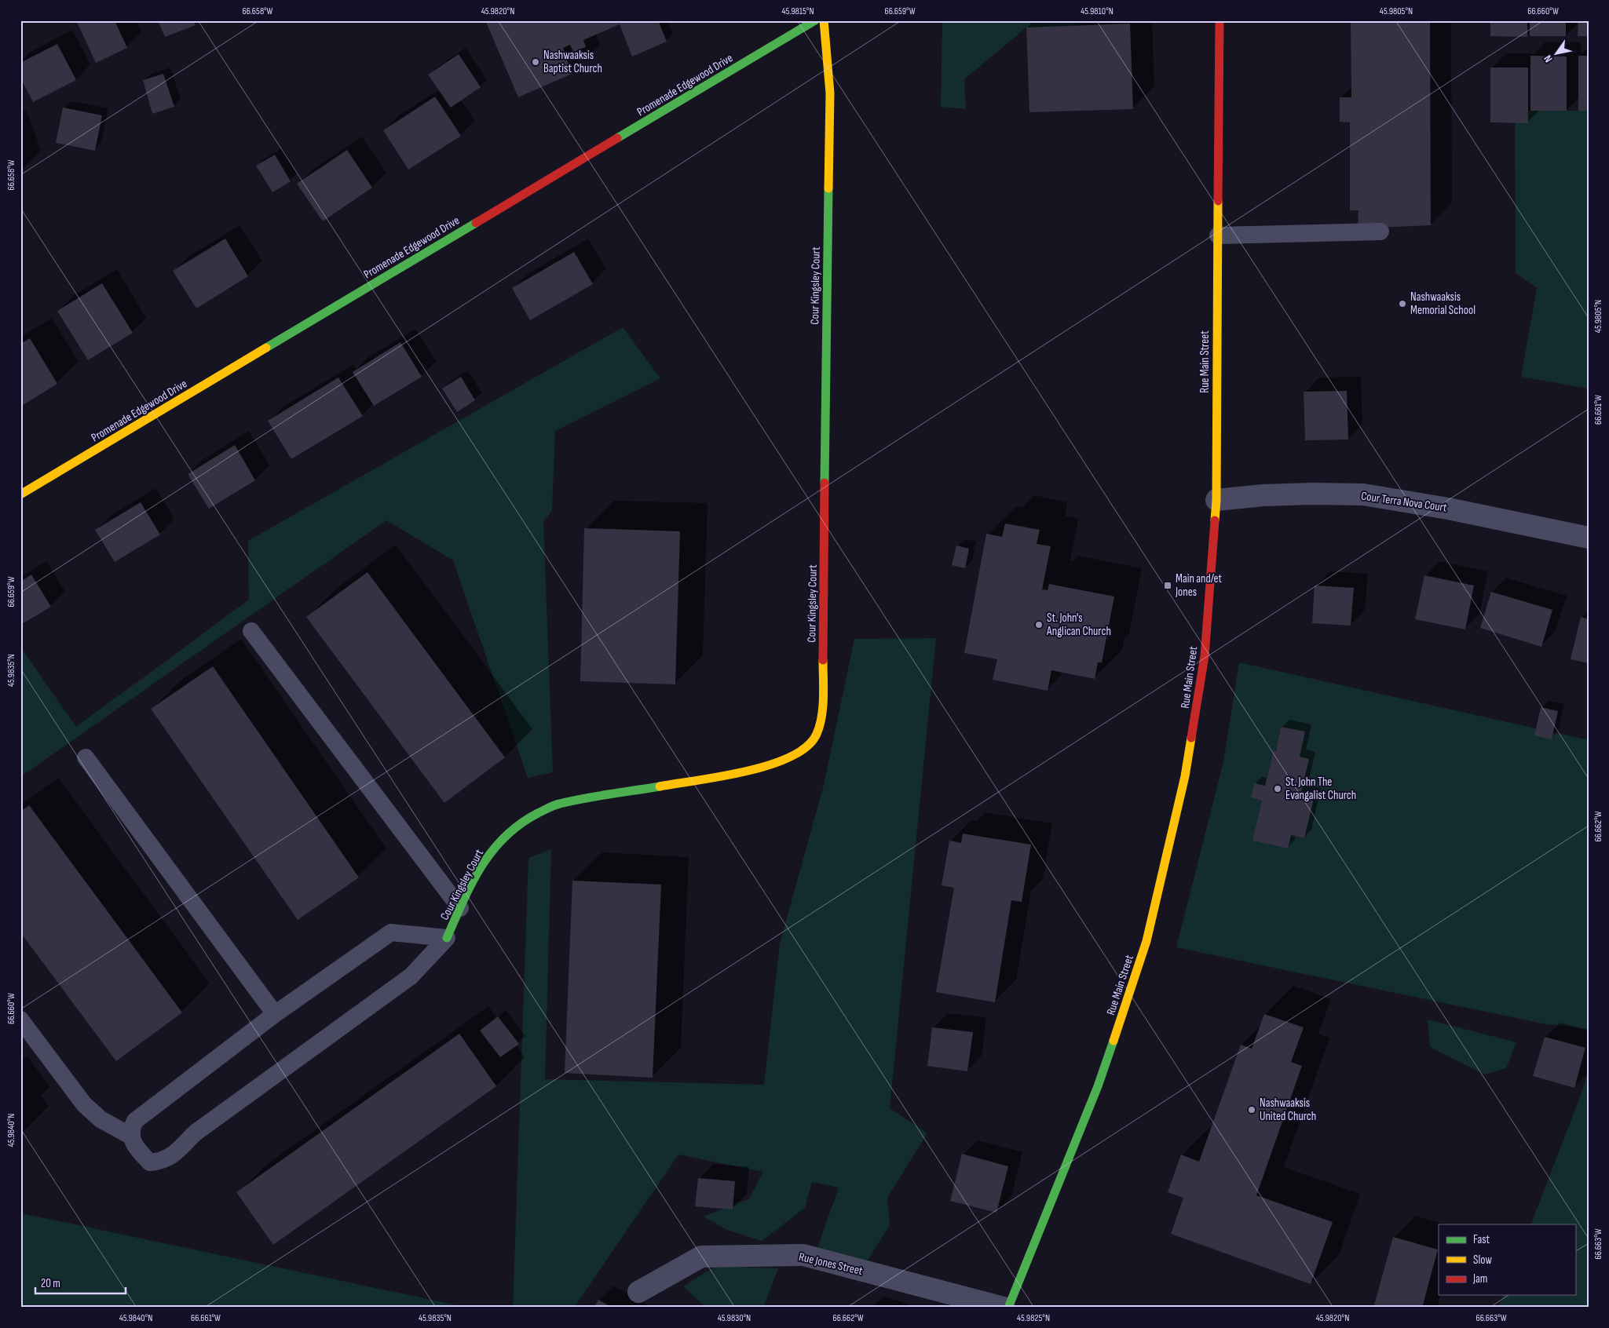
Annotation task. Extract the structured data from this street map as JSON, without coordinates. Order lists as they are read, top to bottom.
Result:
{
  "streets": {
    "street": [
      "Promenade Edgewood Drive",
      "Cour Kingsley Court",
      "Rue Main Street",
      "Cour Terra Nova Court",
      "Rue Jones Street"
    ]
  },
  "crossings": [
    ["Rue Main Street", "Cour Terra Nova Court"]
  ],
  "places": {
    "other": [
      "Nashwaaksis Baptist Church",
      "Nashwaaksis Memorial School",
      "St. John's Anglican Church",
      "St. John The Evangalist Church",
      "Nashwaaksis United Church"
    ],
    "transit": ["Main and/et Jones"]
  },
  "legend": ["Fast", "Slow", "Jam"],
  "scale_bar": "20 m",
  "north": "bottom left",
  "coordinates": [
    "66.658°W",
    "45.9820°N",
    "45.9815°N",
    "66.659°W",
    "45.9810°N",
    "45.9805°N",
    "66.660°W",
    "66.661°W",
    "45.9835°N",
    "66.662°W",
    "45.9840°N",
    "66.663°W",
    "45.9830°N",
    "45.9825°N"
  ]
}
